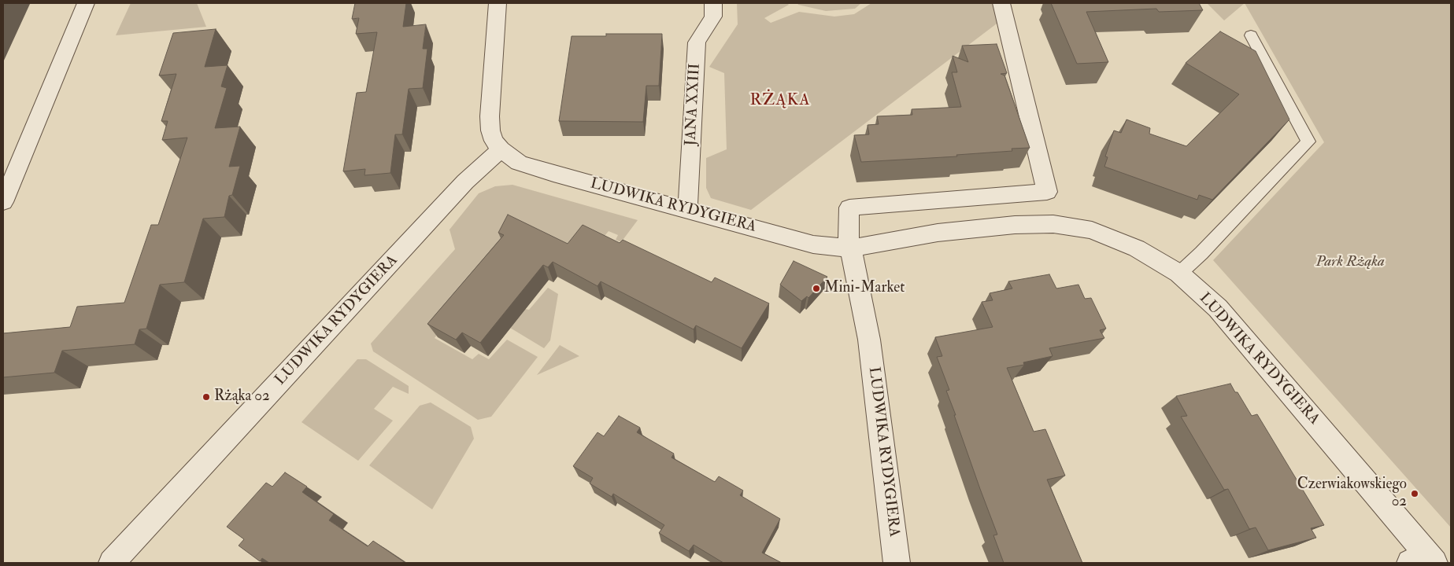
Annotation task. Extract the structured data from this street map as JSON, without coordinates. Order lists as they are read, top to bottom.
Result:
{
  "streets": {
    "street": ["JANA XXIII", "LUDWIKA RYDYGIERA"]
  },
  "crossings": [
    ["JANA XXIII", "LUDWIKA RYDYGIERA"]
  ],
  "districts": ["RŻĄKA"],
  "parks": ["Park Rżąka"],
  "places": ["Mini-Market", "Rżąka 02", "Czerwiakowskiego 02"]
}
